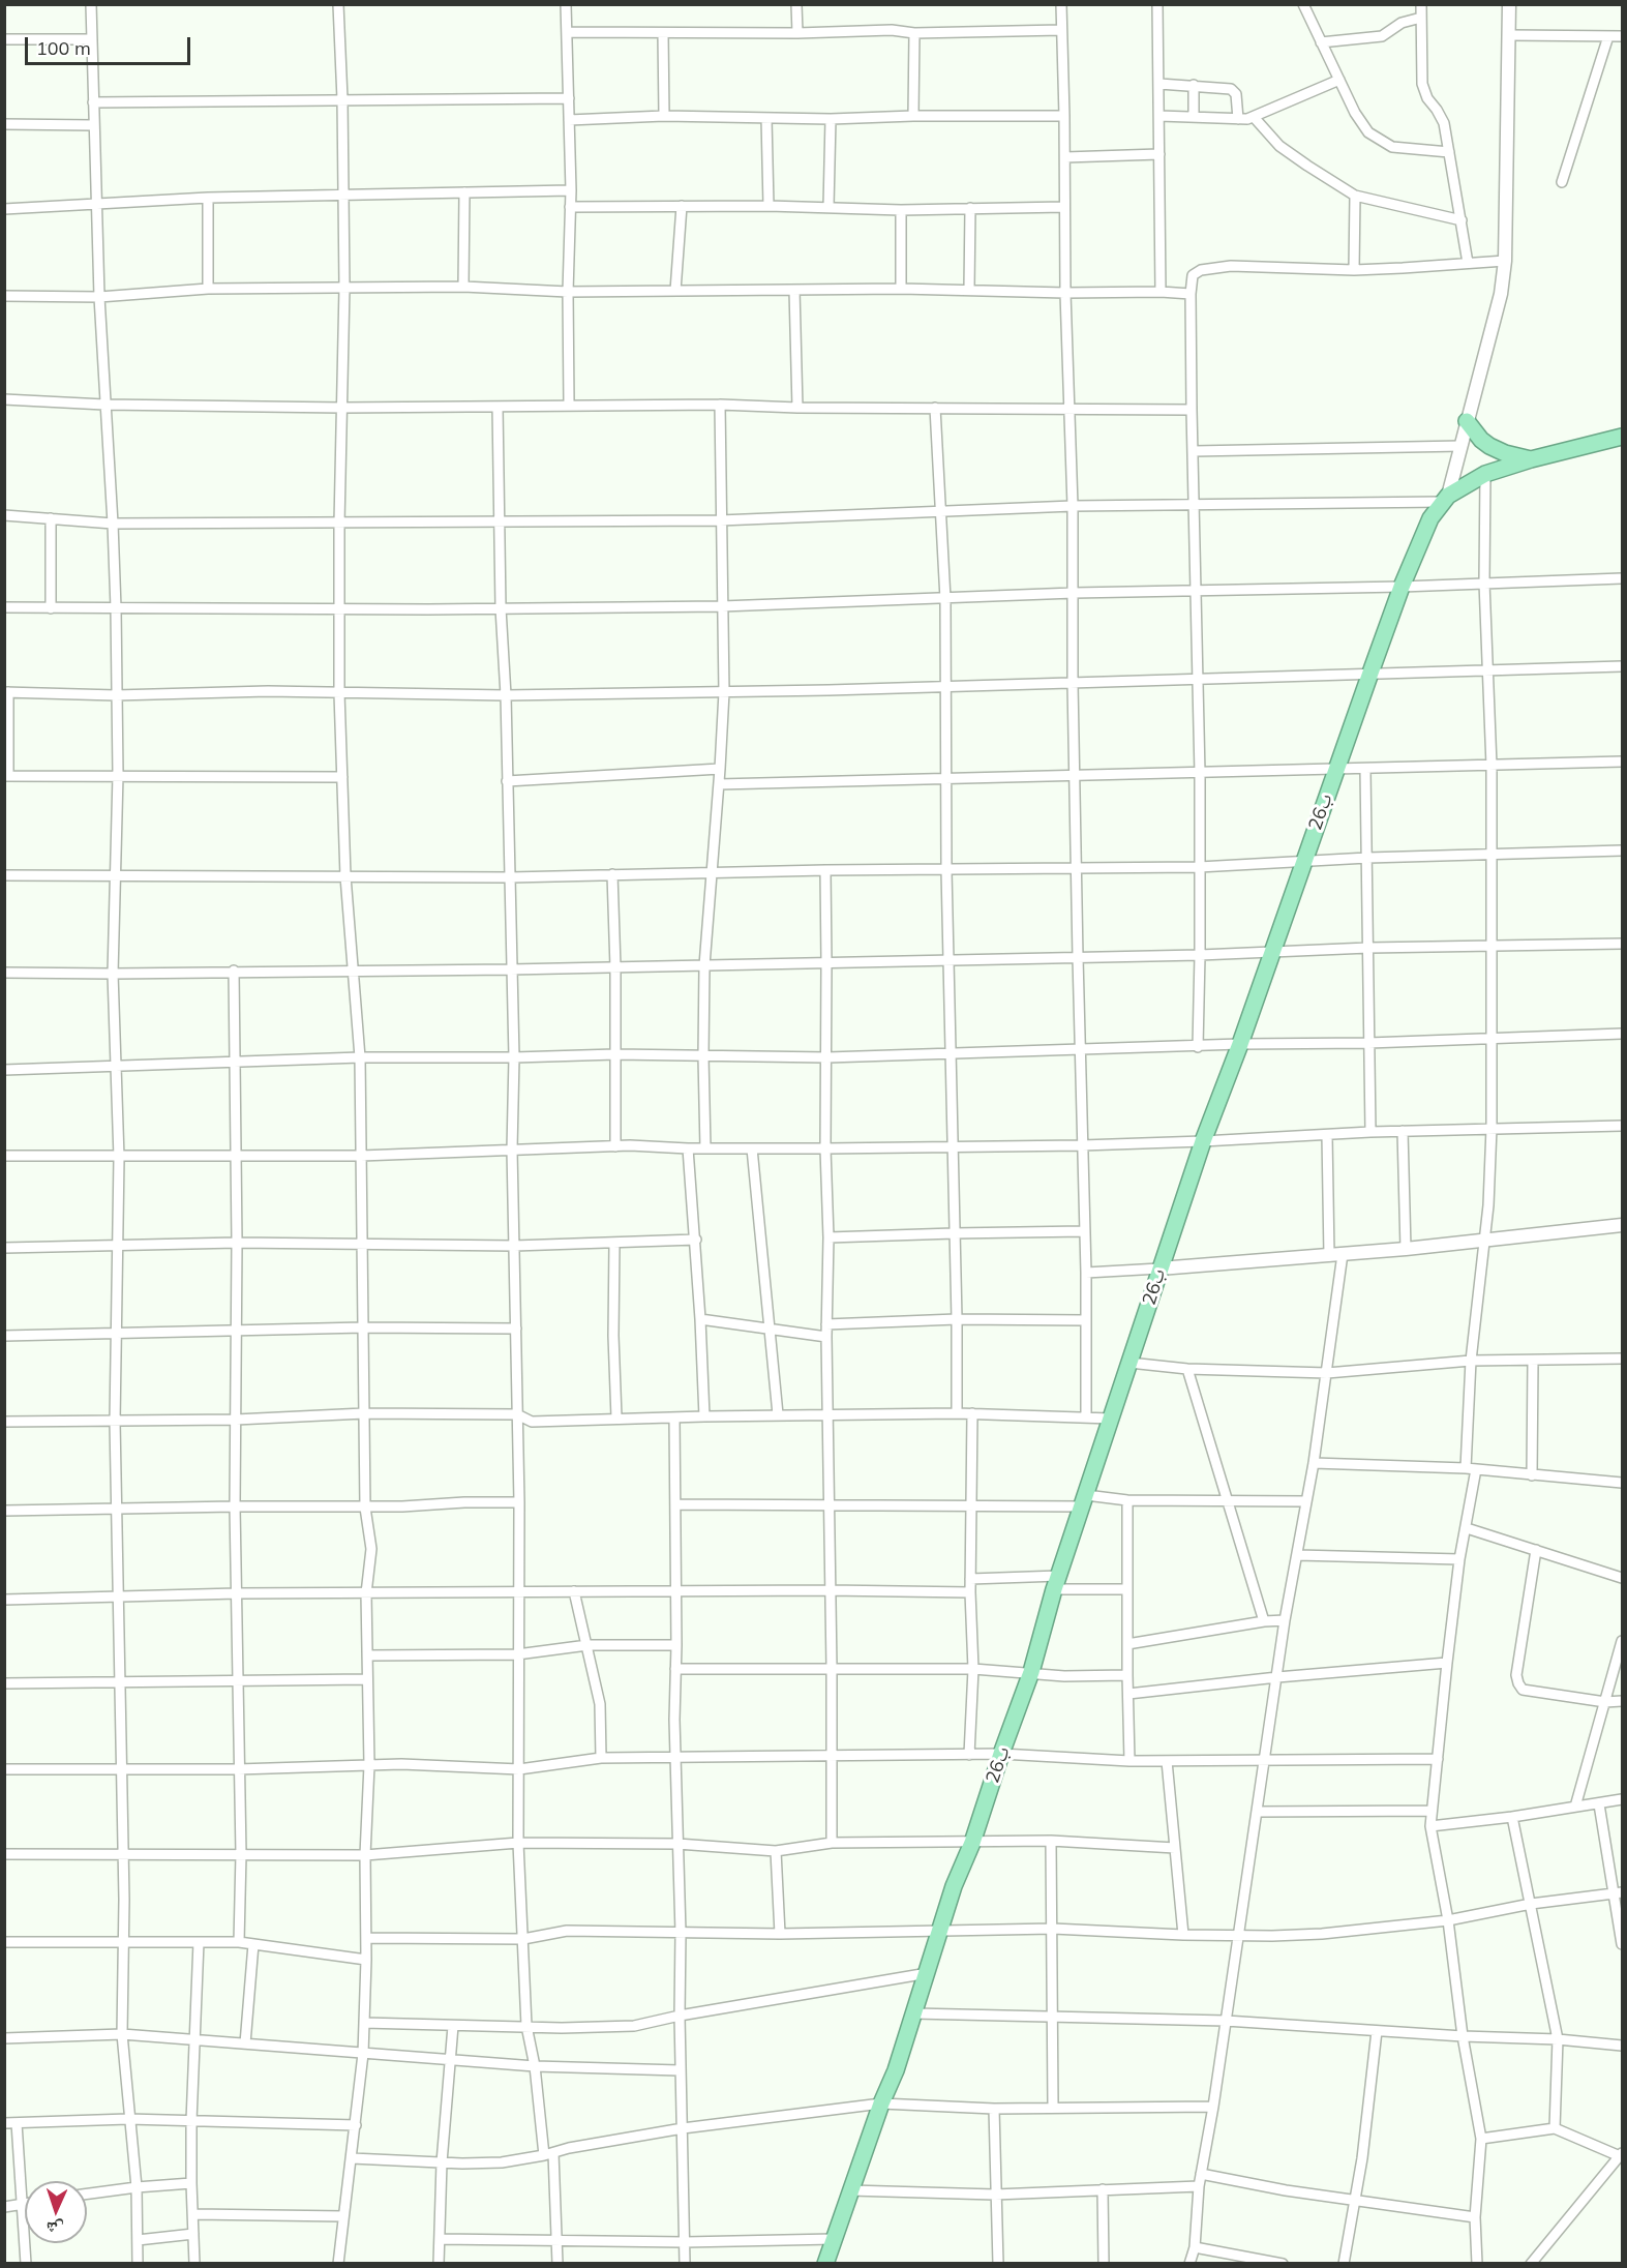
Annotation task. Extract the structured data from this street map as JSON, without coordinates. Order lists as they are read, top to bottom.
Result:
{
  "streets": {
    "highway": ["26ب"]
  },
  "scale_bar": "100 m",
  "north": "bottom"
}
